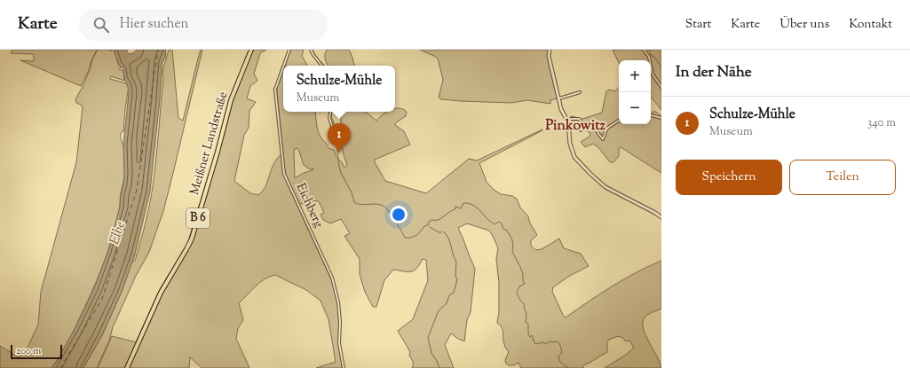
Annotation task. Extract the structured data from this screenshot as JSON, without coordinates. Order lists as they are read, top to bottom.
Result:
{
  "streets": {
    "main road": ["Meißner Landstraße", "B 6"],
    "street": ["Eichberg"]
  },
  "districts": ["Pinkowitz"],
  "water": ["Elbe"],
  "scale_bar": "200 m",
  "page": {
    "header": "Karte",
    "search": "Hier suchen",
    "nav": [
      "Start",
      "Karte",
      "Über uns",
      "Kontakt"
    ],
    "heading": "In der Nähe",
    "map_buttons": ["+", "−"],
    "popup": ["Schulze-Mühle", "Museum"],
    "list": [
      {
        "mark": "1",
        "name": "Schulze-Mühle",
        "note": "Museum",
        "value": "340 m"
      }
    ],
    "pins": "1",
    "buttons": ["Speichern", "Teilen"],
    "scale": "200 m"
  }
}
